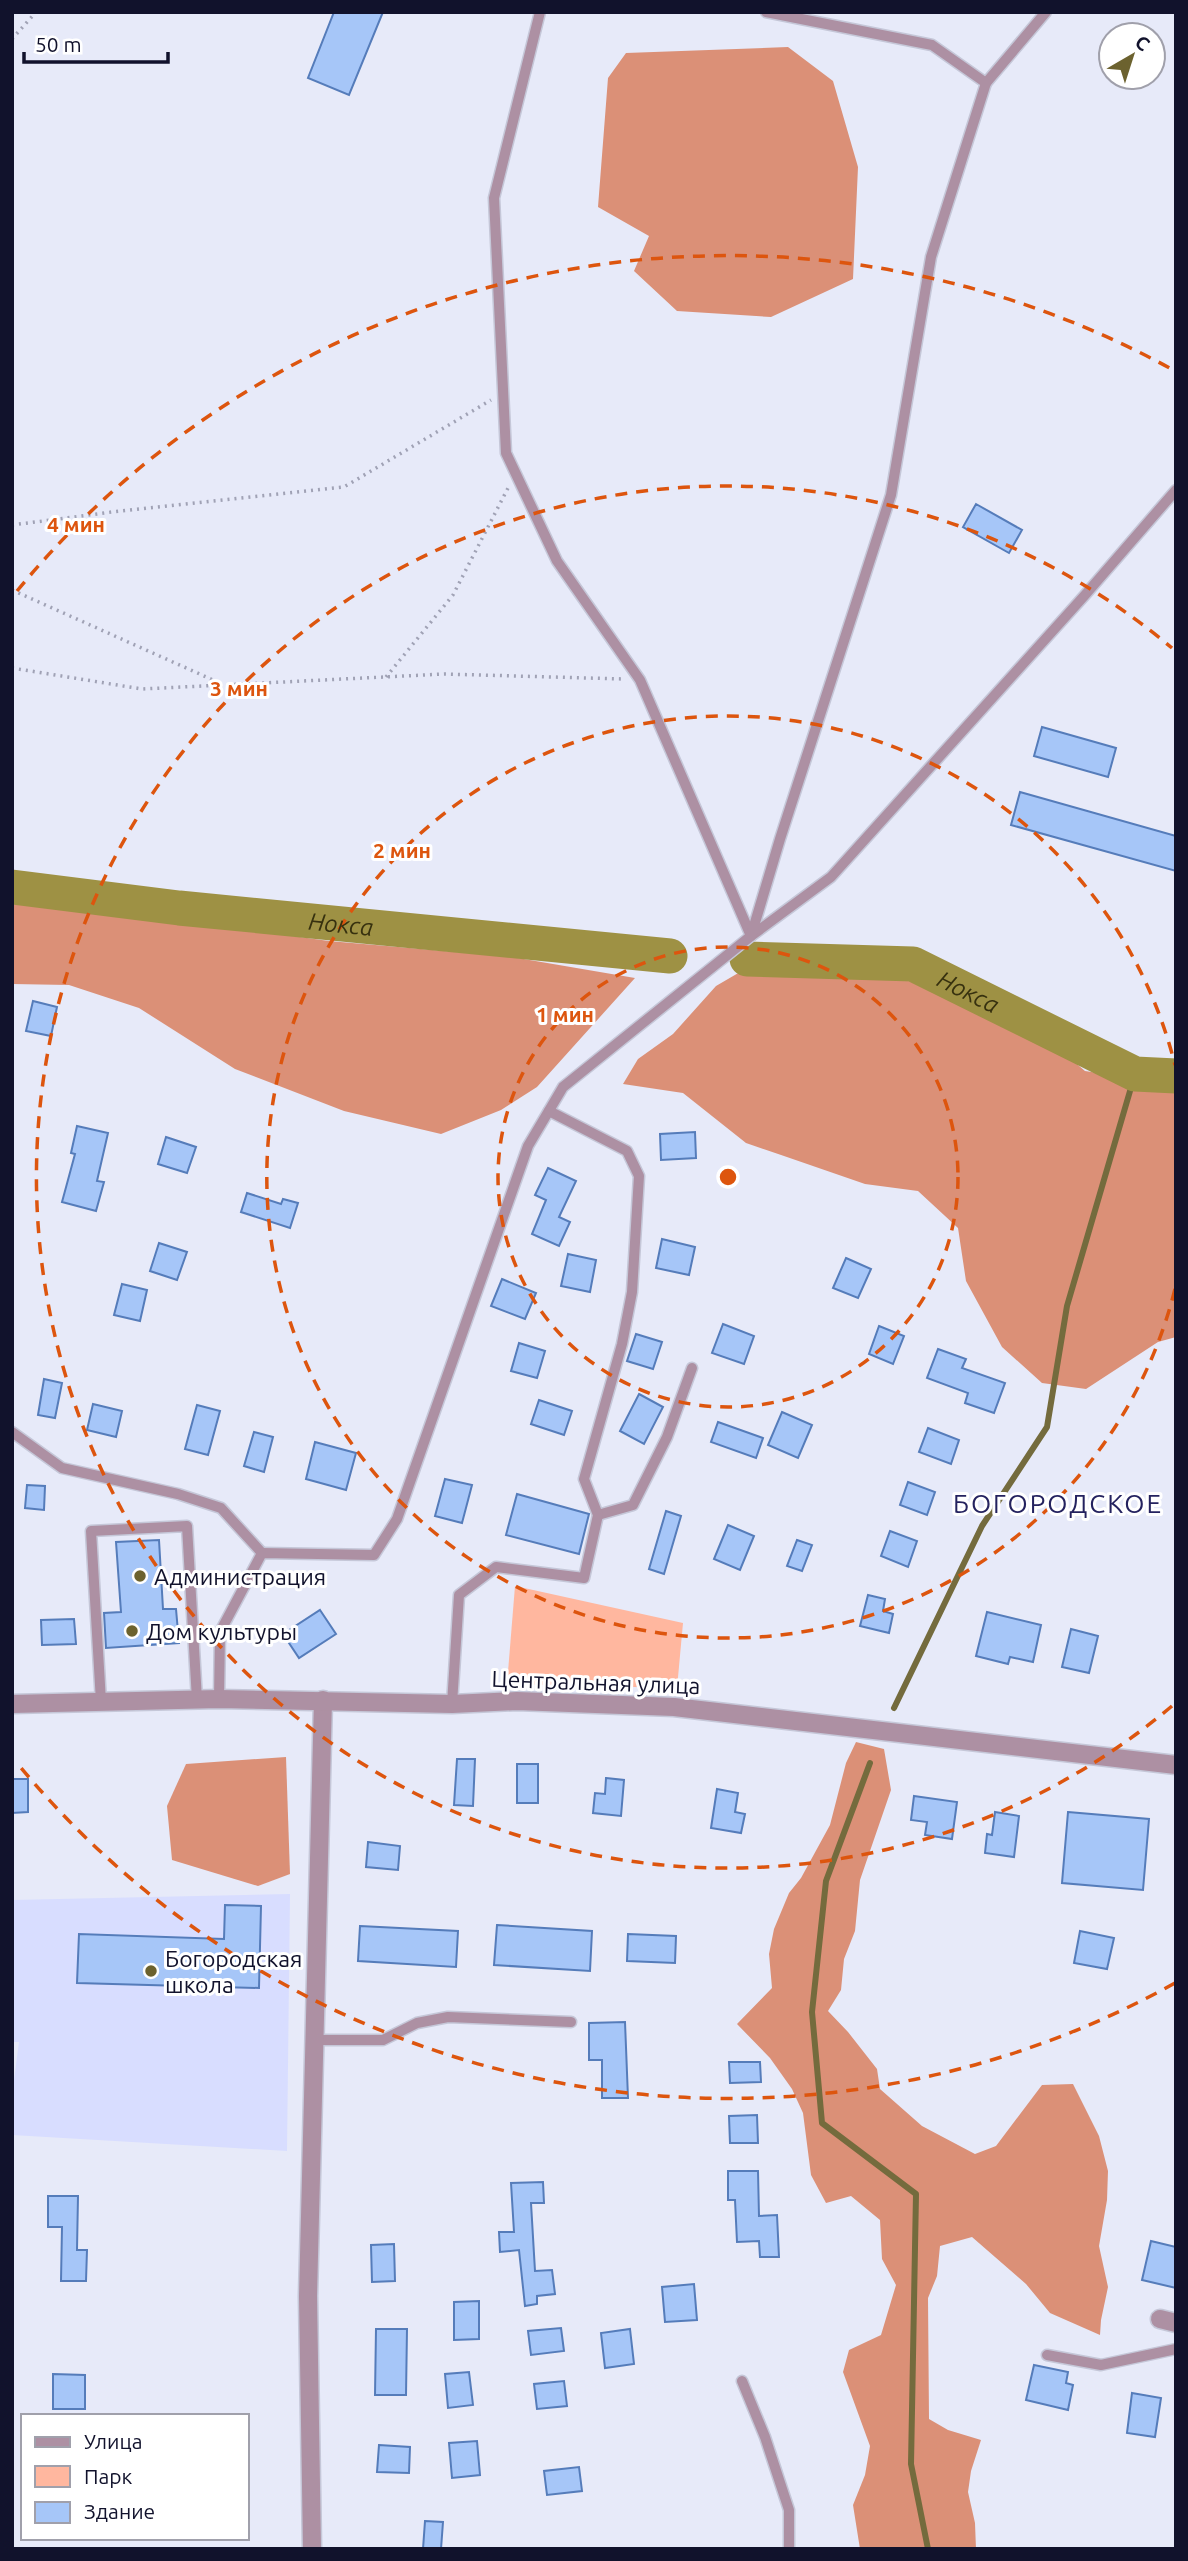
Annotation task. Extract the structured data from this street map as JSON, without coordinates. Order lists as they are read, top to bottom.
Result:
{
  "streets": {
    "street": ["Центральная улица"]
  },
  "districts": ["БОГОРОДСКОЕ"],
  "water": ["Нокса"],
  "places": ["Администрация", "Дом культуры", "Богородская школа"],
  "legend": ["Улица", "Парк", "Здание"],
  "scale_bar": "50 m",
  "north": "top right",
  "rings": [
    "4 мин",
    "3 мин",
    "2 мин",
    "1 мин"
  ]
}
